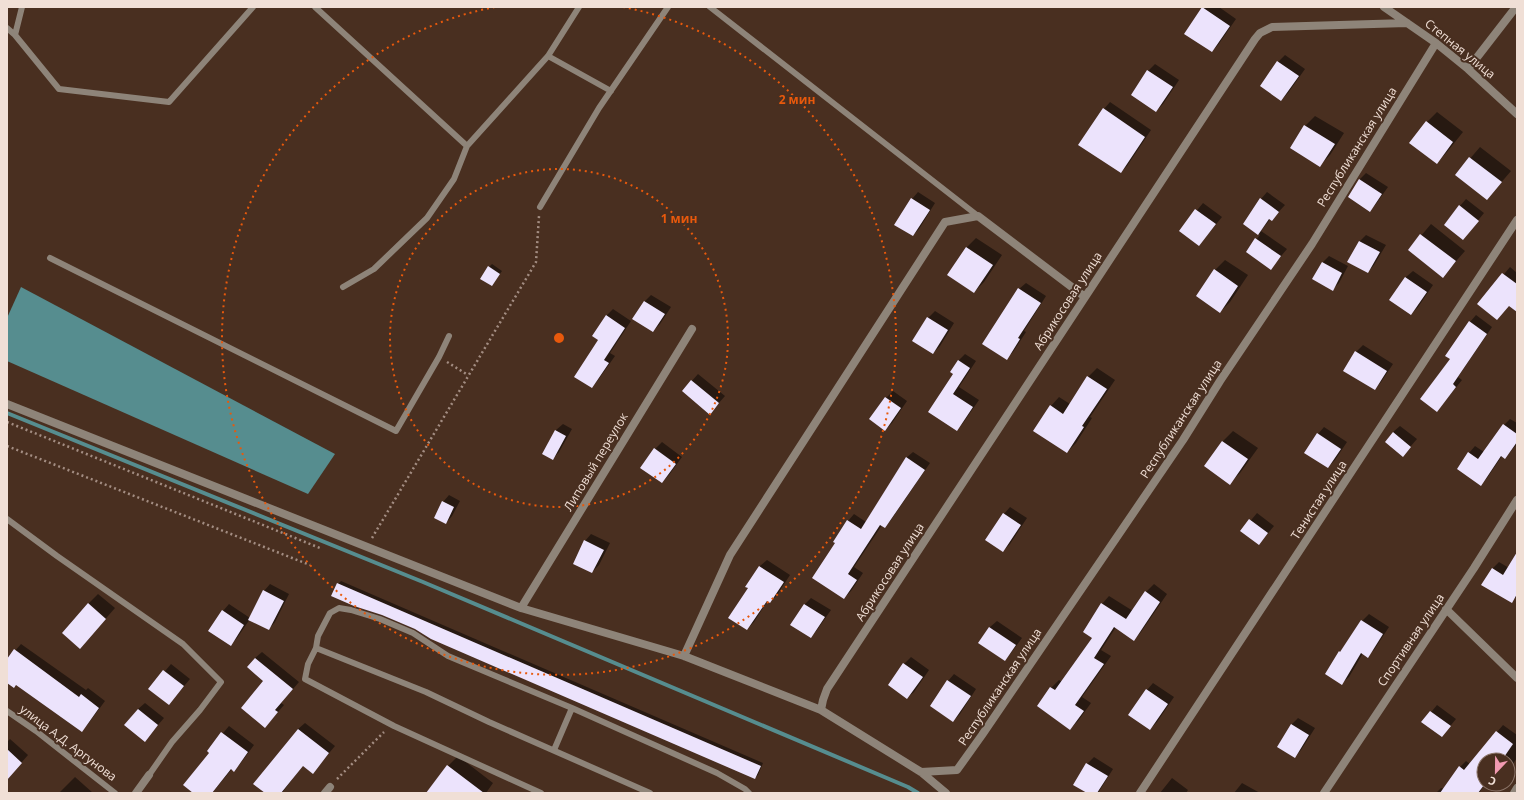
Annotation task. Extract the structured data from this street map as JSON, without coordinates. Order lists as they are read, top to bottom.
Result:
{
  "streets": {
    "street": [
      "Степная улица",
      "Республиканская улица",
      "Абрикосовая улица",
      "Липовый переулок",
      "Тенистая улица",
      "Спортивная улица"
    ],
    "lane": ["улица А.Д. Аргунова"]
  },
  "crossings": [
    ["Степная улица", "Республиканская улица"],
    ["Степная улица", "Абрикосовая улица"]
  ],
  "north": "bottom",
  "rings": ["2 мин", "1 мин"]
}
